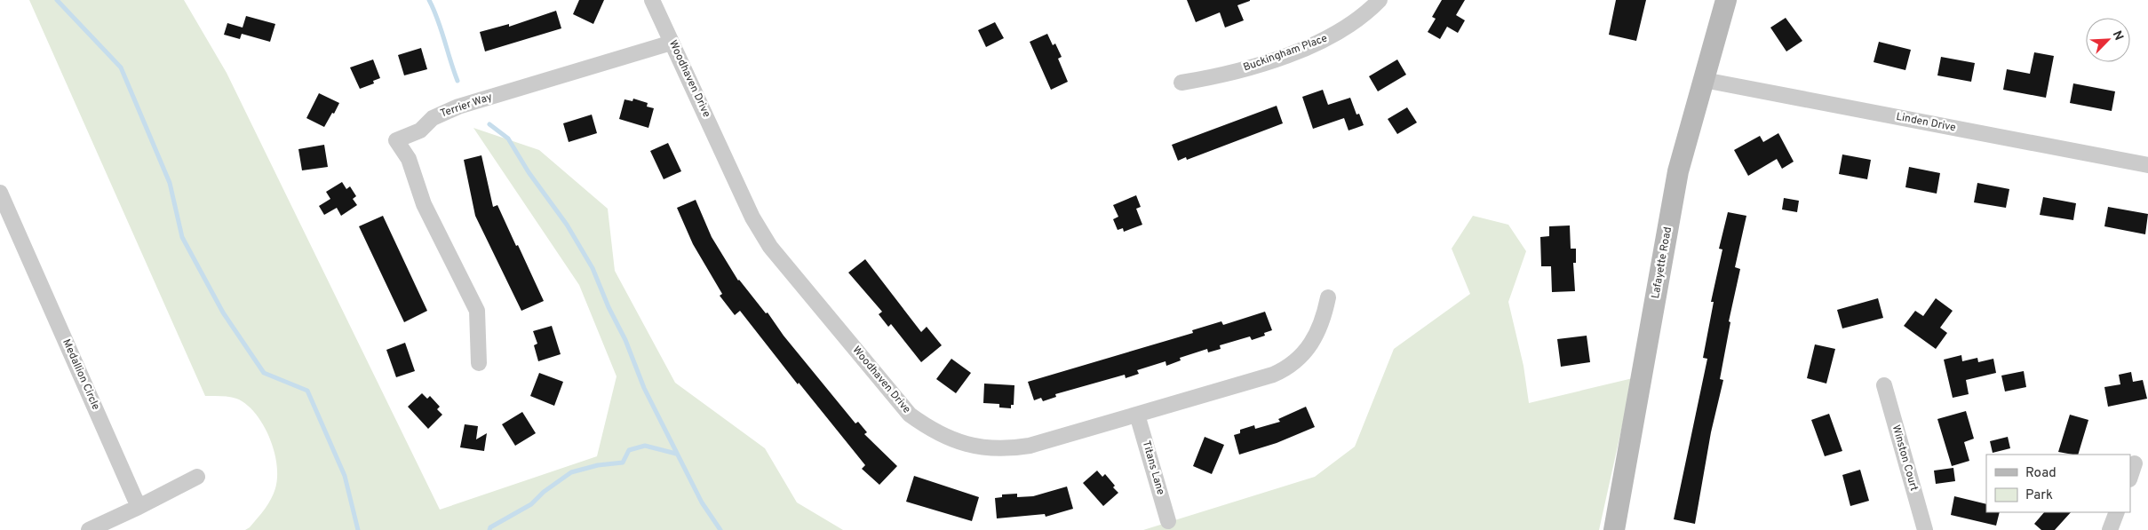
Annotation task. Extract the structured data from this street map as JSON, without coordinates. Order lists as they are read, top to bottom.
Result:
{
  "streets": {
    "main road": ["Lafayette Road"],
    "street": [
      "Buckingham Place",
      "Woodhaven Drive",
      "Terrier Way",
      "Linden Drive",
      "Medallion Circle",
      "Winston Court",
      "Titans Lane"
    ]
  },
  "crossings": [
    ["Woodhaven Drive", "Terrier Way"],
    ["Woodhaven Drive", "Titans Lane"],
    ["Linden Drive", "Lafayette Road"]
  ],
  "legend": ["Road", "Park"],
  "north": "top right"
}
